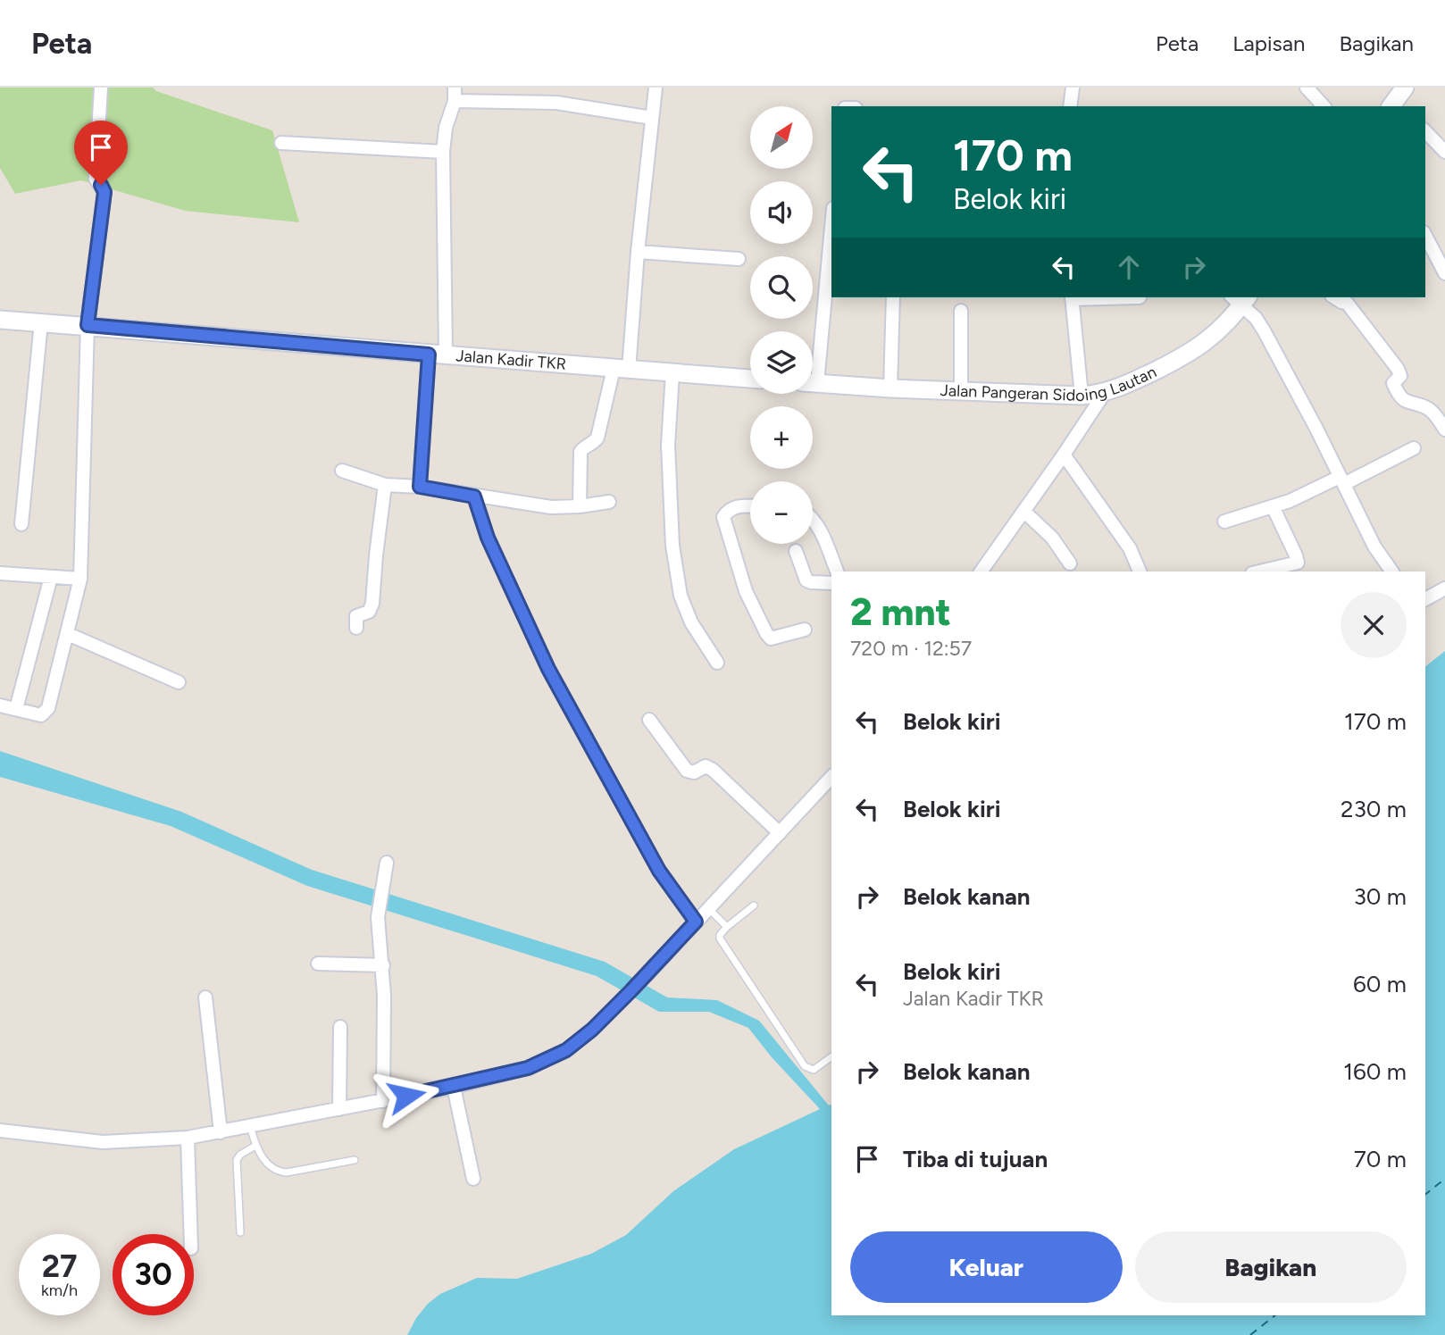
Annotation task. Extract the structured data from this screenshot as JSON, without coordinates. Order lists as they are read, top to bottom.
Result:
{
  "streets": {
    "street": ["Jalan Kadir TKR", "Jalan Pangeran Sidoing Lautan"]
  },
  "north": "top right",
  "page": {
    "header": "Peta",
    "nav": ["Peta", "Lapisan", "Bagikan"],
    "map_buttons": ["+", "−"],
    "turn": ["170 m", "Belok kiri"],
    "heading": ["2 mnt", "720 m · 12:57"],
    "list": [
      {
        "name": "Belok kiri",
        "value": "170 m"
      },
      {
        "name": "Belok kiri",
        "value": "230 m"
      },
      {
        "name": "Belok kanan",
        "value": "30 m"
      },
      {
        "name": "Belok kiri",
        "note": "Jalan Kadir TKR",
        "value": "60 m"
      },
      {
        "name": "Belok kanan",
        "value": "160 m"
      },
      {
        "name": "Tiba di tujuan",
        "value": "70 m"
      }
    ],
    "buttons": ["Keluar", "Bagikan"],
    "speed": "27 km/h",
    "limit": "30"
  }
}
